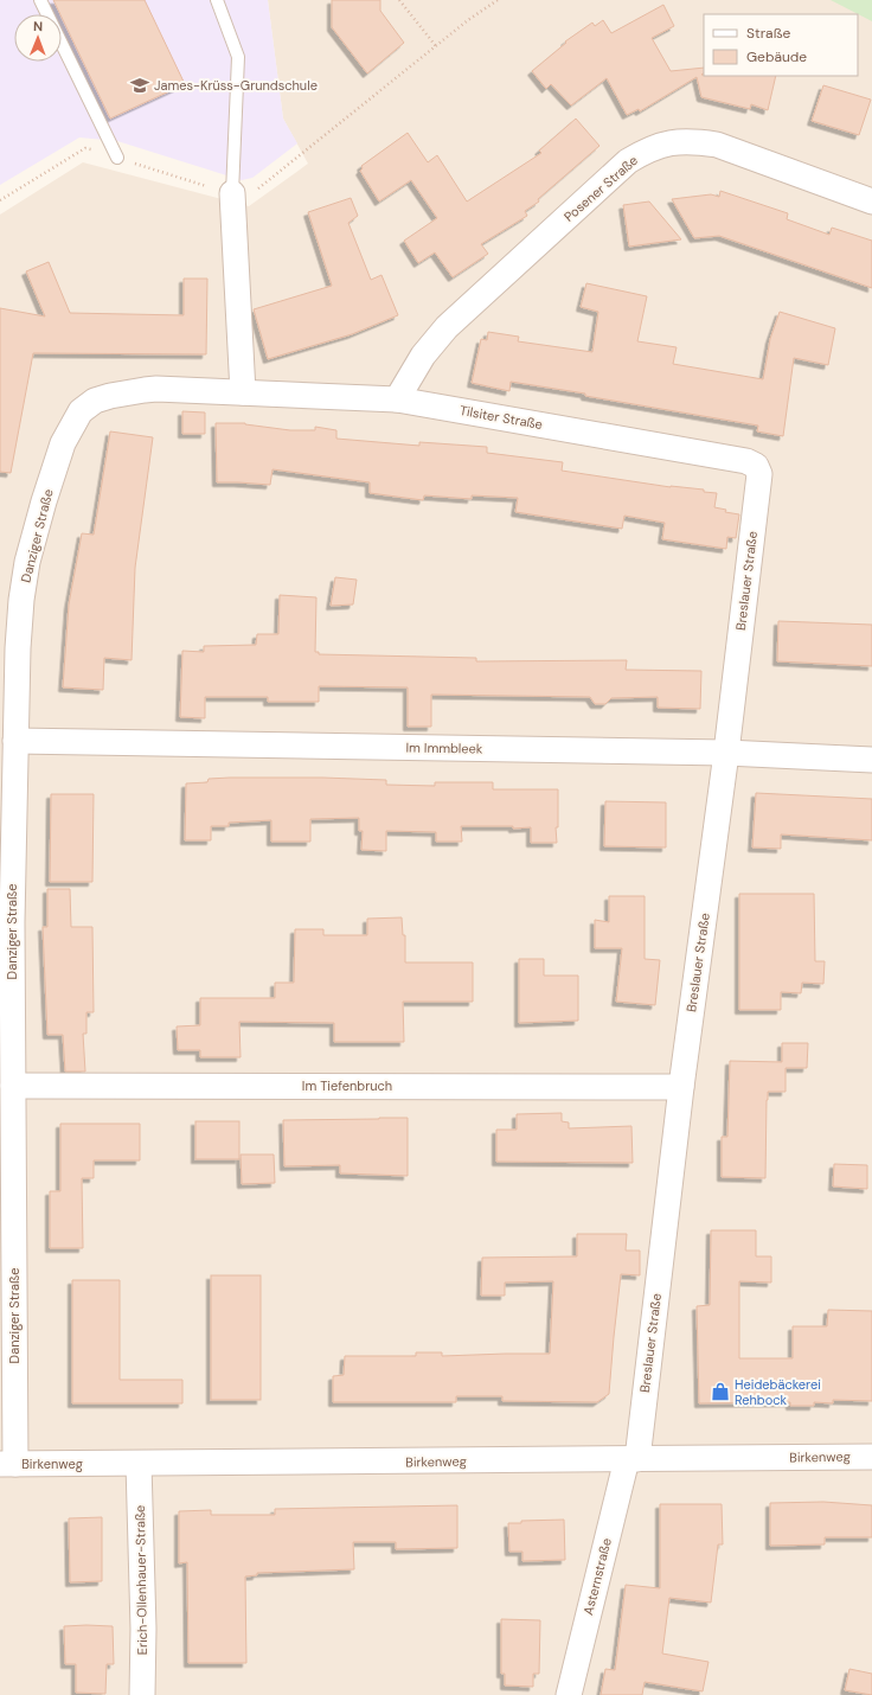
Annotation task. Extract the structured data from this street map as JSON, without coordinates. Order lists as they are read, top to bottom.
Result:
{
  "streets": {
    "street": [
      "Posener Straße",
      "Tilsiter Straße",
      "Danziger Straße",
      "Breslauer Straße",
      "Im Immbleek",
      "Im Tiefenbruch",
      "Birkenweg",
      "Asternstraße",
      "Erich-Ollenhauer-Straße"
    ]
  },
  "crossings": [
    ["Posener Straße", "Tilsiter Straße"],
    ["Tilsiter Straße", "Danziger Straße"],
    ["Tilsiter Straße", "Breslauer Straße"],
    ["Danziger Straße", "Im Immbleek"],
    ["Danziger Straße", "Im Tiefenbruch"],
    ["Danziger Straße", "Birkenweg"],
    ["Breslauer Straße", "Im Immbleek"],
    ["Breslauer Straße", "Im Tiefenbruch"],
    ["Breslauer Straße", "Birkenweg"],
    ["Breslauer Straße", "Asternstraße"],
    ["Birkenweg", "Asternstraße"],
    ["Birkenweg", "Erich-Ollenhauer-Straße"]
  ],
  "places": {
    "school or university": ["James-Krüss-Grundschule"],
    "shop": ["Heidebäckerei Rehbock"]
  },
  "legend": ["Straße", "Gebäude"],
  "north": "top"
}
